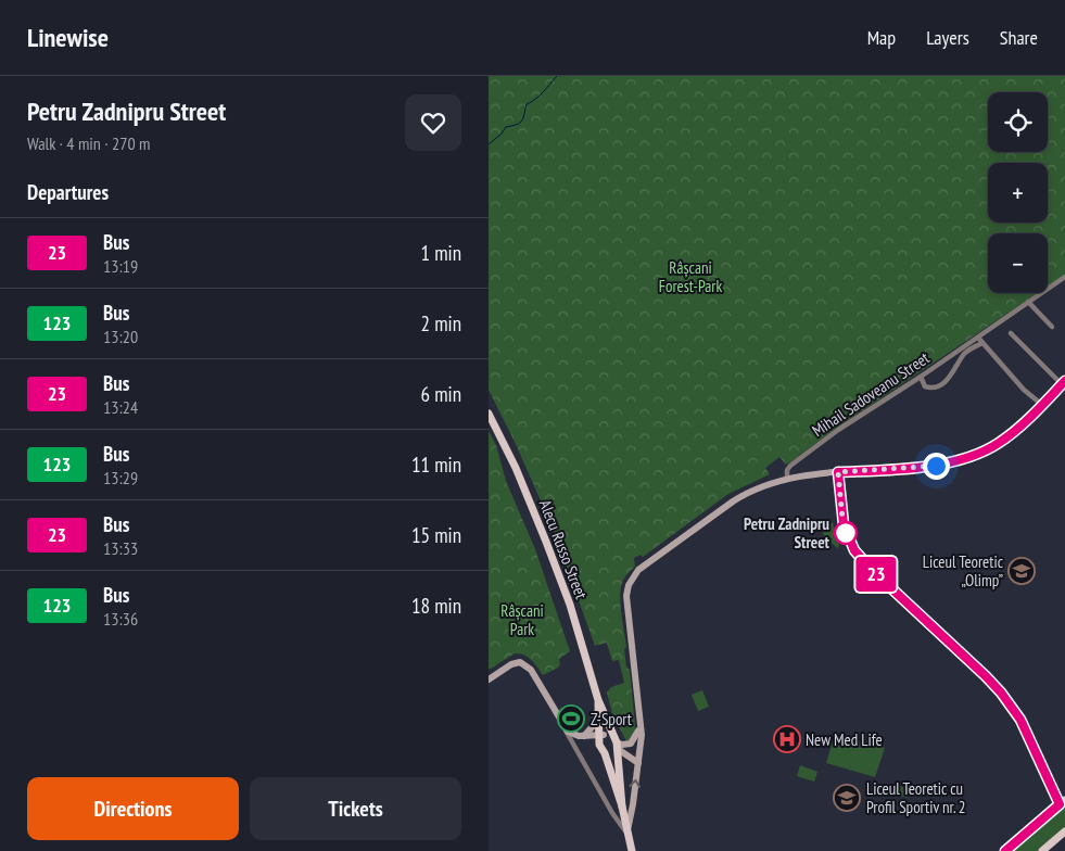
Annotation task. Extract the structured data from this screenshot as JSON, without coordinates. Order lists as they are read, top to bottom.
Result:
{
  "streets": {
    "main road": ["Alecu Russo Street"],
    "street": ["Mihail Sadoveanu Street"]
  },
  "parks": ["Râșcani Forest-Park", "Râșcani Park"],
  "places": {
    "other": ["Petru Zadnipru Street"],
    "school or university": ["Liceul Teoretic „Olimp”", "Liceul Teoretic cu Profil Sportiv nr. 2"],
    "sports": ["Z-Sport"],
    "hospital": ["New Med Life"]
  },
  "lines": ["bus line 23"],
  "page": {
    "header": "Linewise",
    "nav": ["Map", "Layers", "Share"],
    "heading": [
      ["Petru Zadnipru Street", "Walk · 4 min · 270 m"],
      "Departures"
    ],
    "on_map": "23",
    "map_buttons": ["+", "−"],
    "list": [
      {
        "mark": "23",
        "name": "Bus",
        "note": "13:19",
        "value": "1 min"
      },
      {
        "mark": "123",
        "name": "Bus",
        "note": "13:20",
        "value": "2 min"
      },
      {
        "mark": "23",
        "name": "Bus",
        "note": "13:24",
        "value": "6 min"
      },
      {
        "mark": "123",
        "name": "Bus",
        "note": "13:29",
        "value": "11 min"
      },
      {
        "mark": "23",
        "name": "Bus",
        "note": "13:33",
        "value": "15 min"
      },
      {
        "mark": "123",
        "name": "Bus",
        "note": "13:36",
        "value": "18 min"
      }
    ],
    "buttons": ["Directions", "Tickets"]
  }
}
